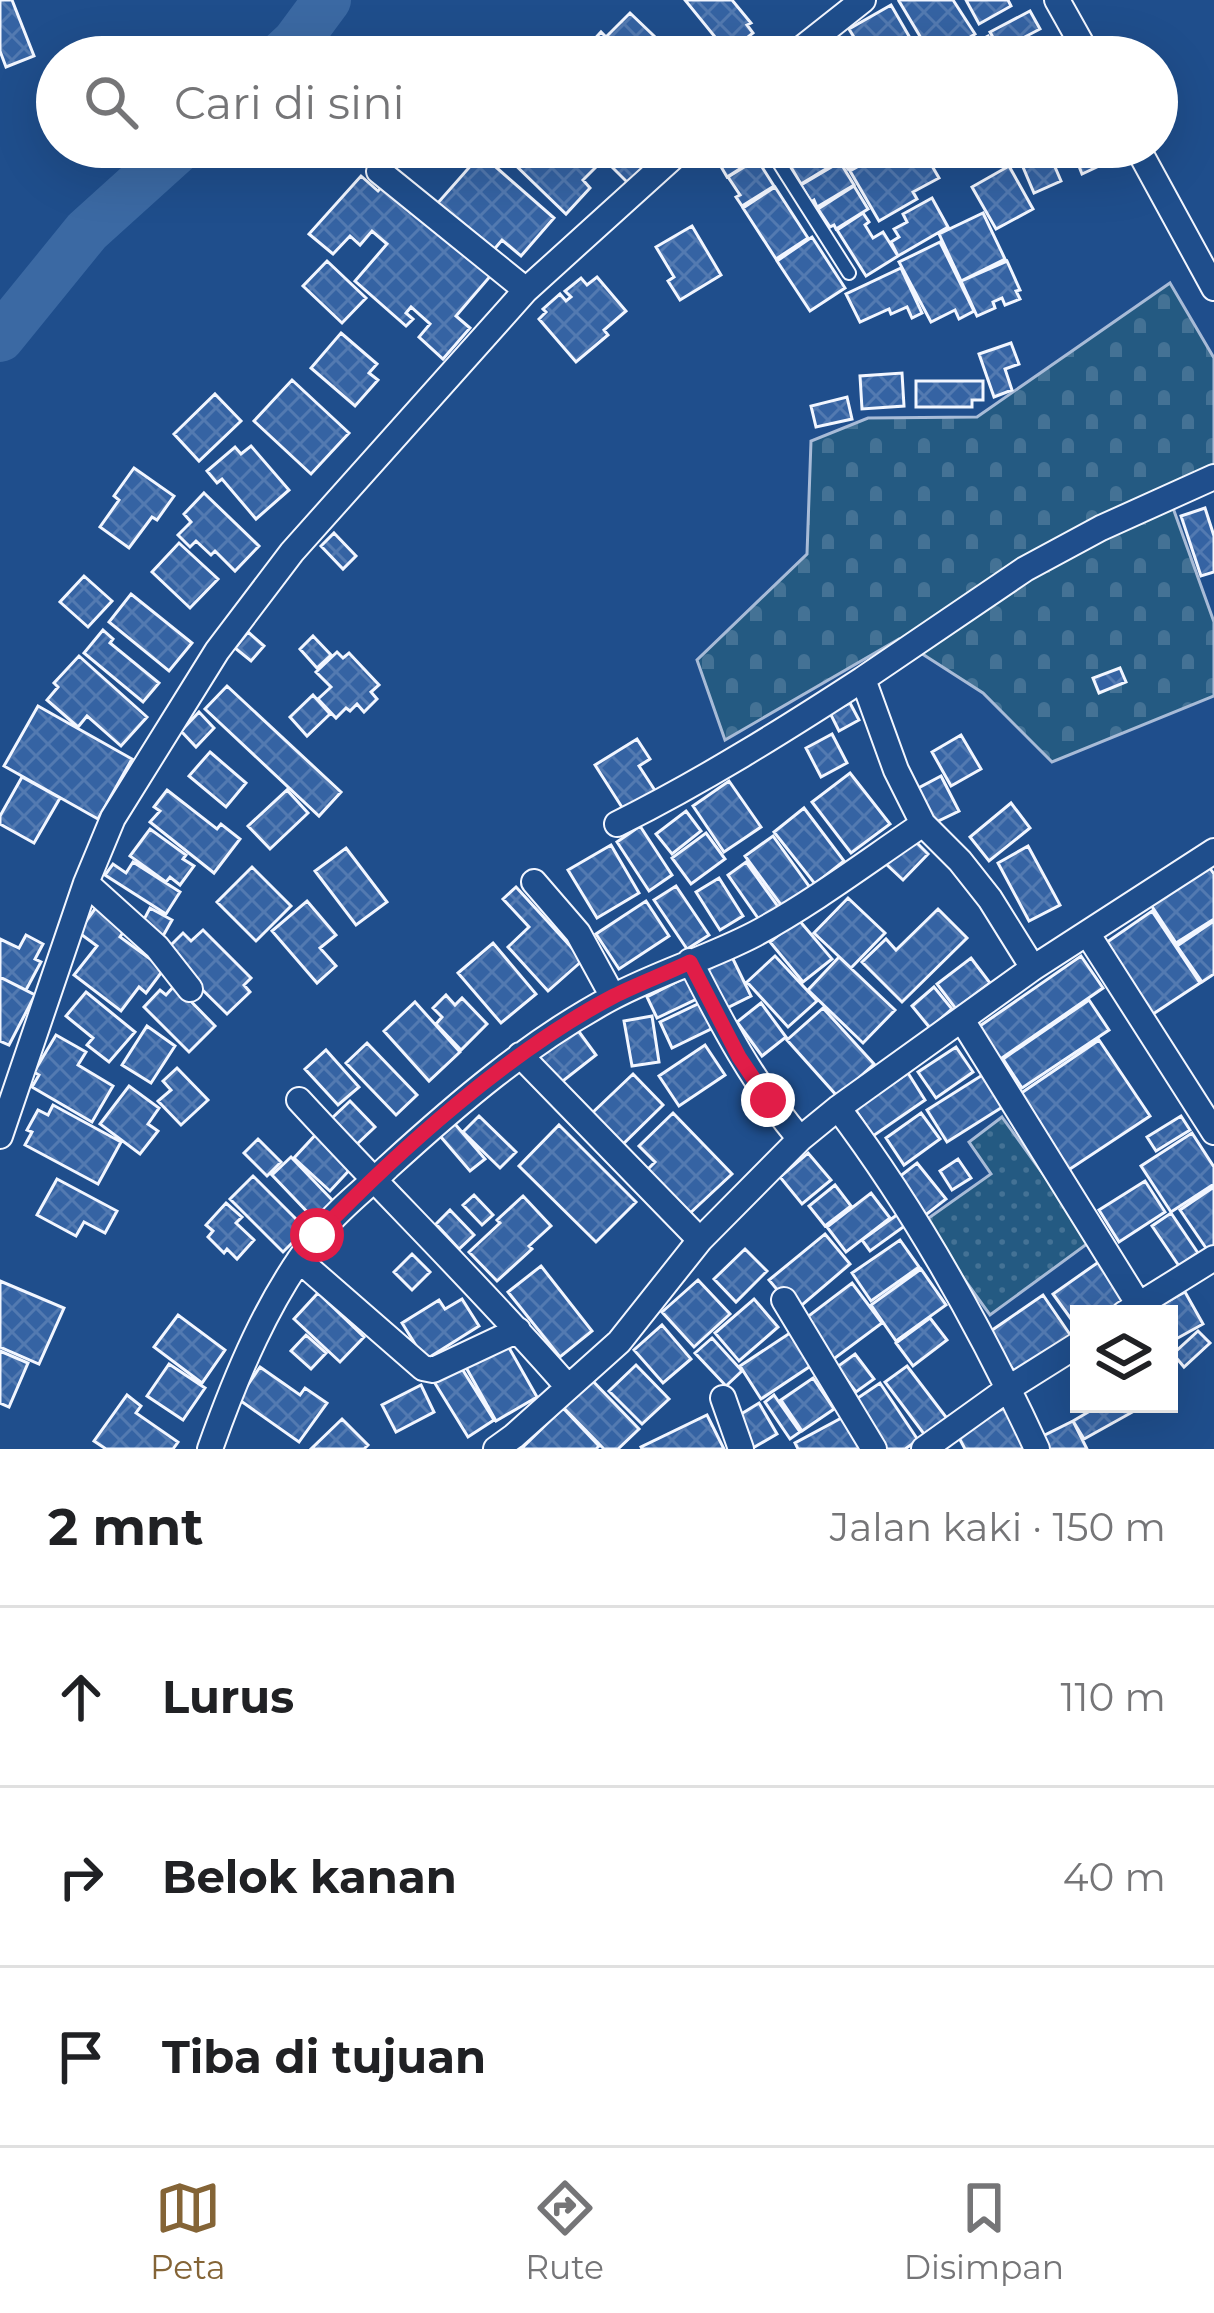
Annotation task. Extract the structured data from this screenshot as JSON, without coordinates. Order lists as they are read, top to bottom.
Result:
{
  "page": {
    "search": "Cari di sini",
    "heading": ["2 mnt", "Jalan kaki · 150 m"],
    "list": [
      ["Lurus", "110 m"],
      ["Belok kanan", "40 m"],
      "Tiba di tujuan"
    ],
    "nav": ["Peta", "Rute", "Disimpan"]
  }
}
